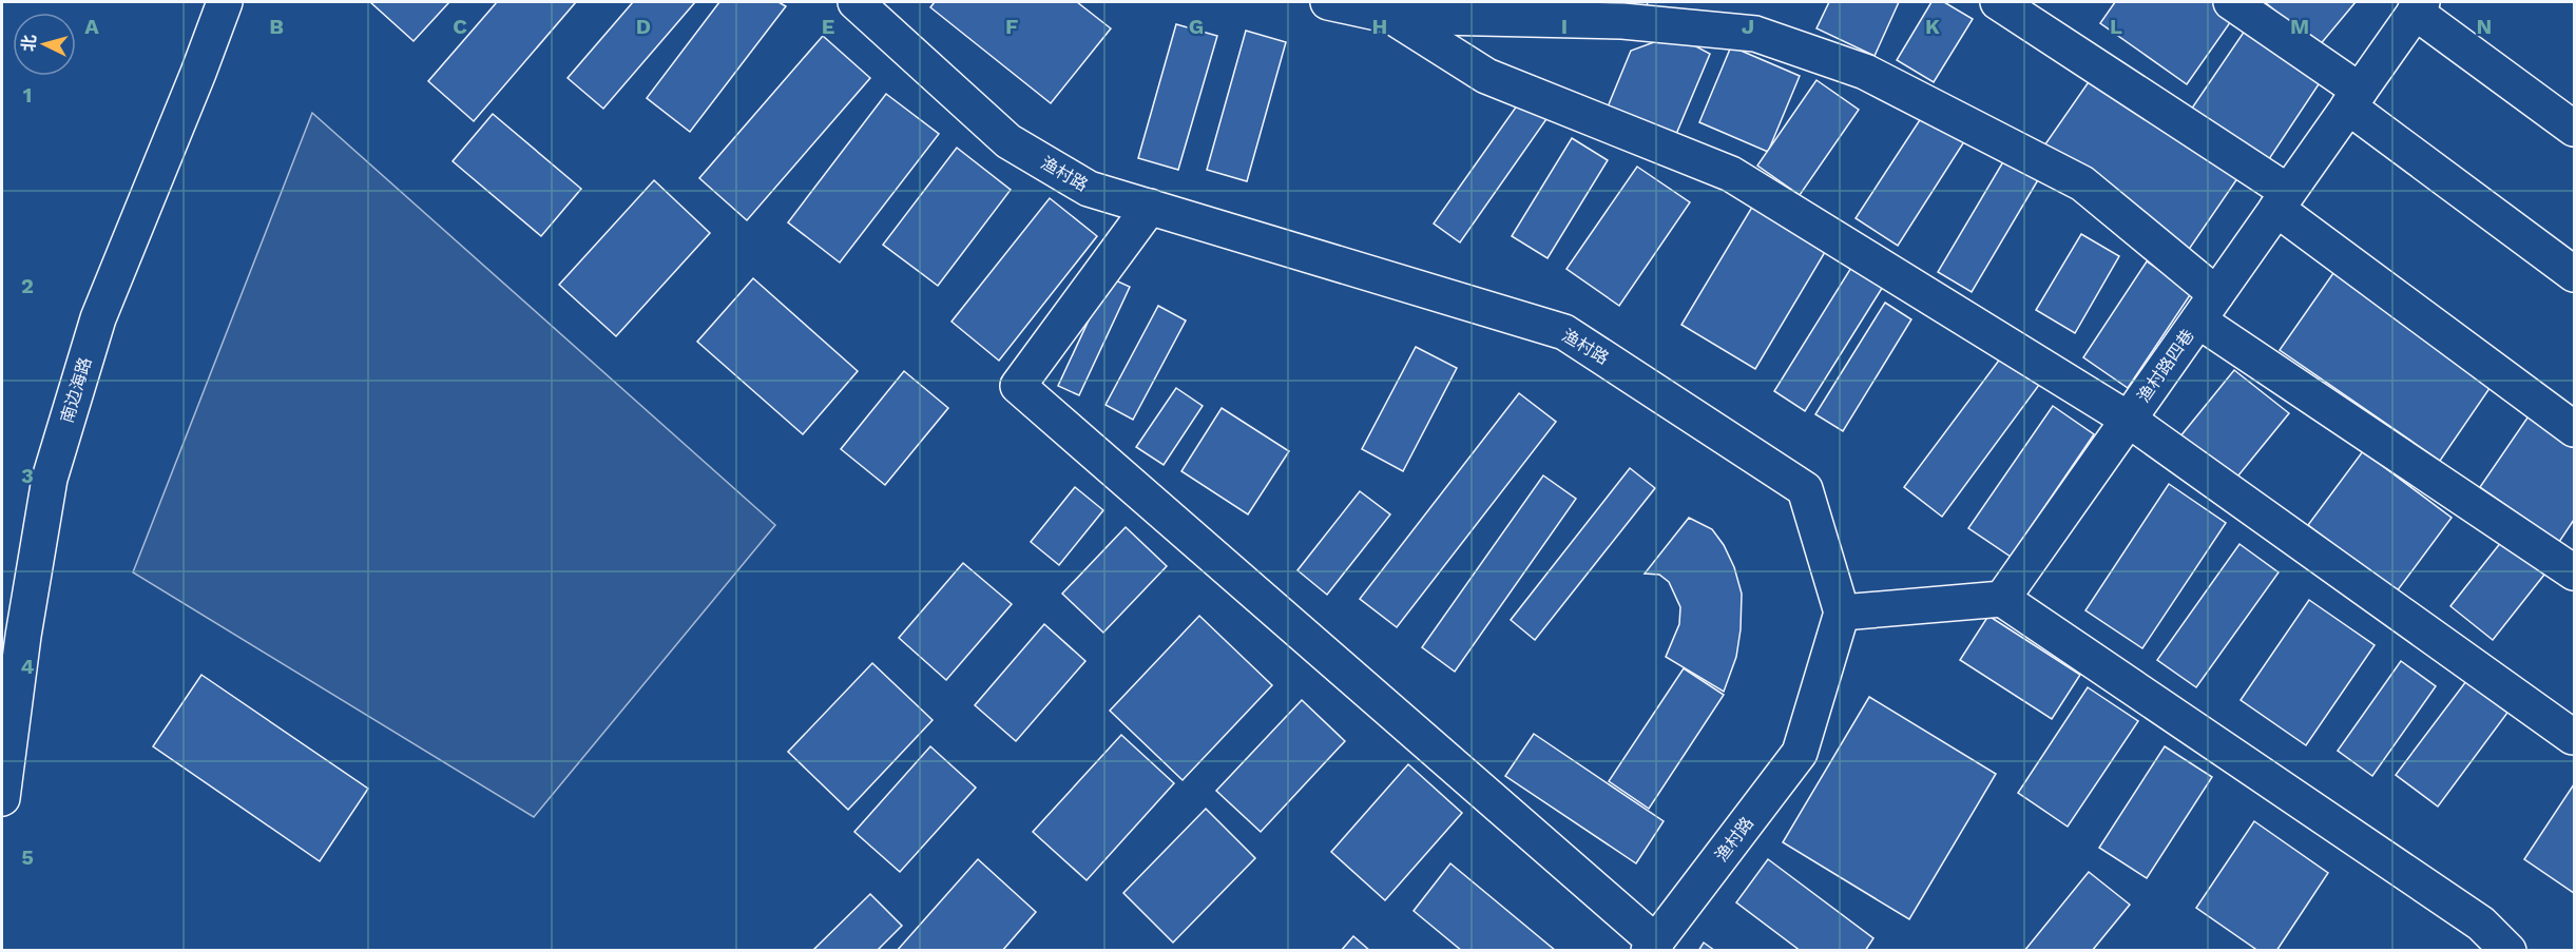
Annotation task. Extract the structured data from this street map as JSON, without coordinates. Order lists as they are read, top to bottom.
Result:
{
  "streets": {
    "street": ["渔村路", "渔村路四巷", "南边海路"]
  },
  "north": "left",
  "grid": {
    "columns": [
      "A",
      "B",
      "C",
      "D",
      "E",
      "F",
      "G",
      "H",
      "I",
      "J",
      "K",
      "L",
      "M",
      "N"
    ],
    "rows": [
      "1",
      "2",
      "3",
      "4",
      "5"
    ]
  }
}
